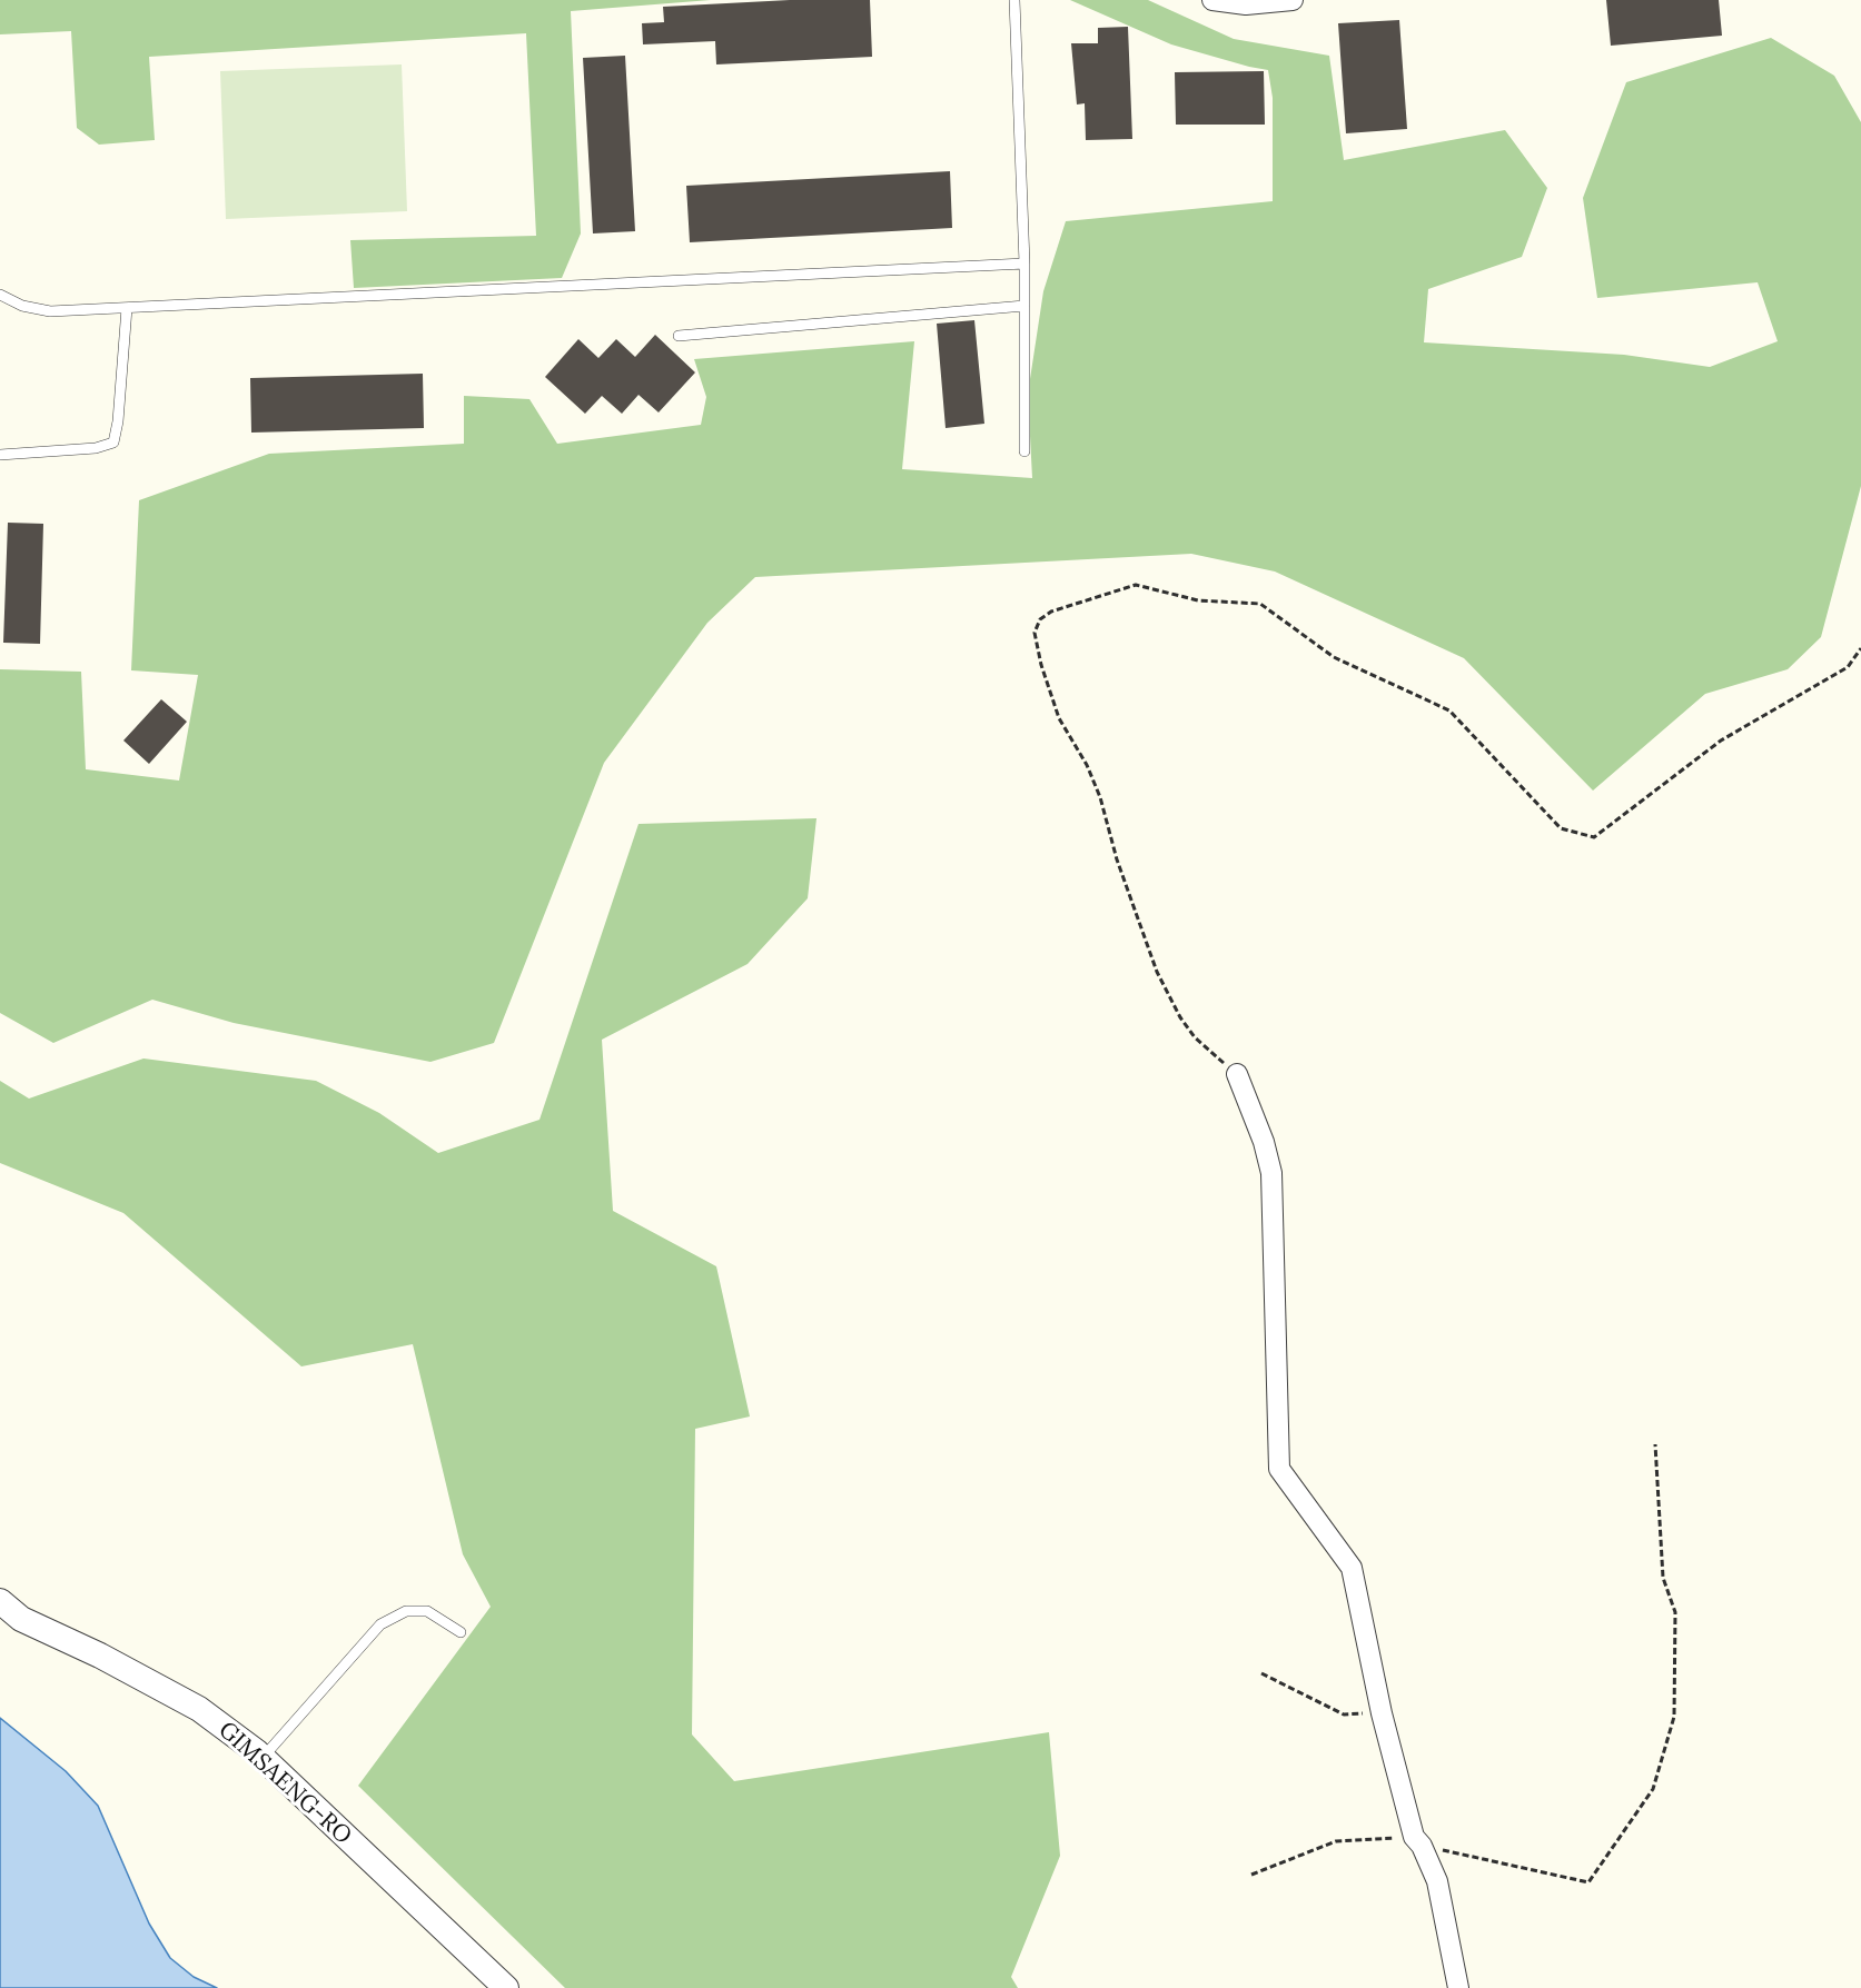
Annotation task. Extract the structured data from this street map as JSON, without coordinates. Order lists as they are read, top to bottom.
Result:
{
  "streets": {
    "street": ["GIMSAENG-RO"]
  }
}
